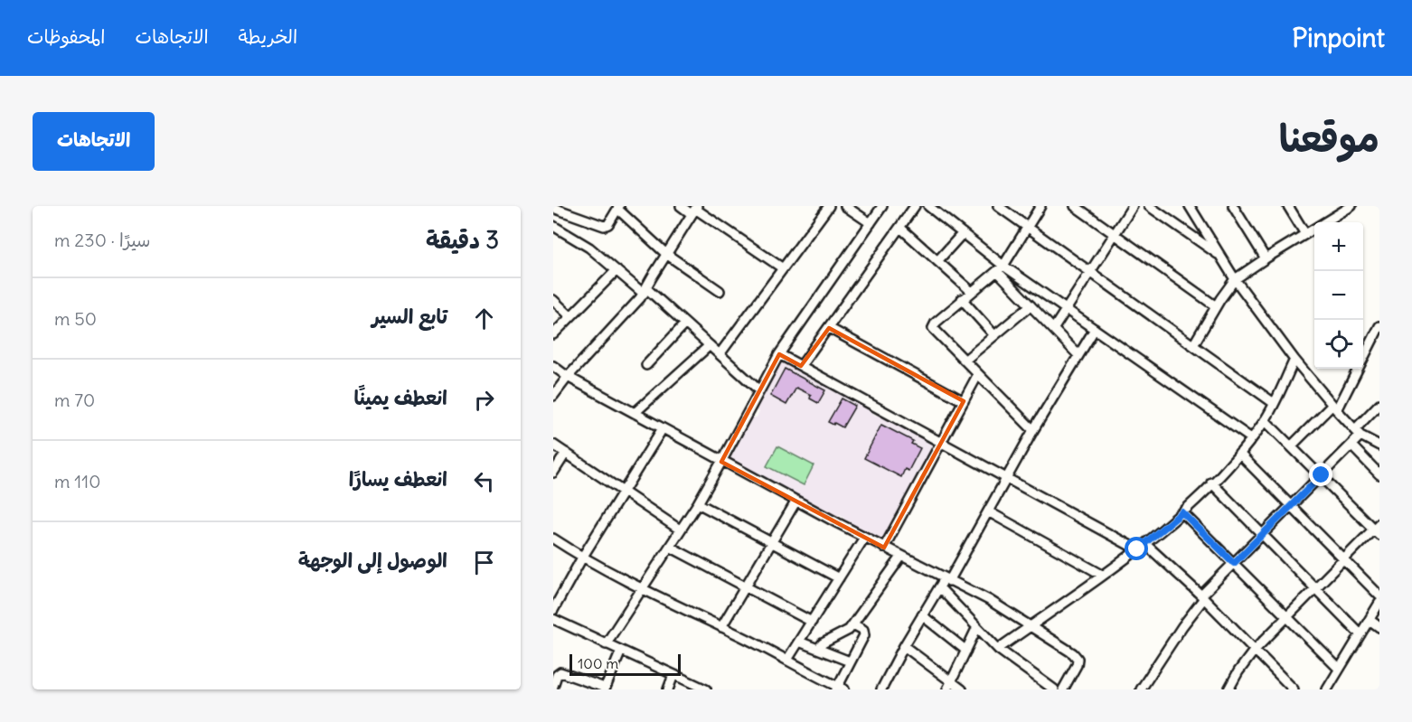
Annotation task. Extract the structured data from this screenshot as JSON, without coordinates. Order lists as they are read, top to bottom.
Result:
{
  "scale_bar": "100 m",
  "page": {
    "header": "Pinpoint",
    "nav": ["الخريطة", "الاتجاهات", "المحفوظات"],
    "title": "موقعنا",
    "buttons": "الاتجاهات",
    "heading": ["3 دقيقة", "سيرًا · 230 m"],
    "map_buttons": ["+", "−"],
    "list": [
      ["تابع السير", "50 m"],
      ["انعطف يمينًا", "70 m"],
      ["انعطف يسارًا", "110 m"],
      "الوصول إلى الوجهة"
    ],
    "scale": "100 m"
  }
}
